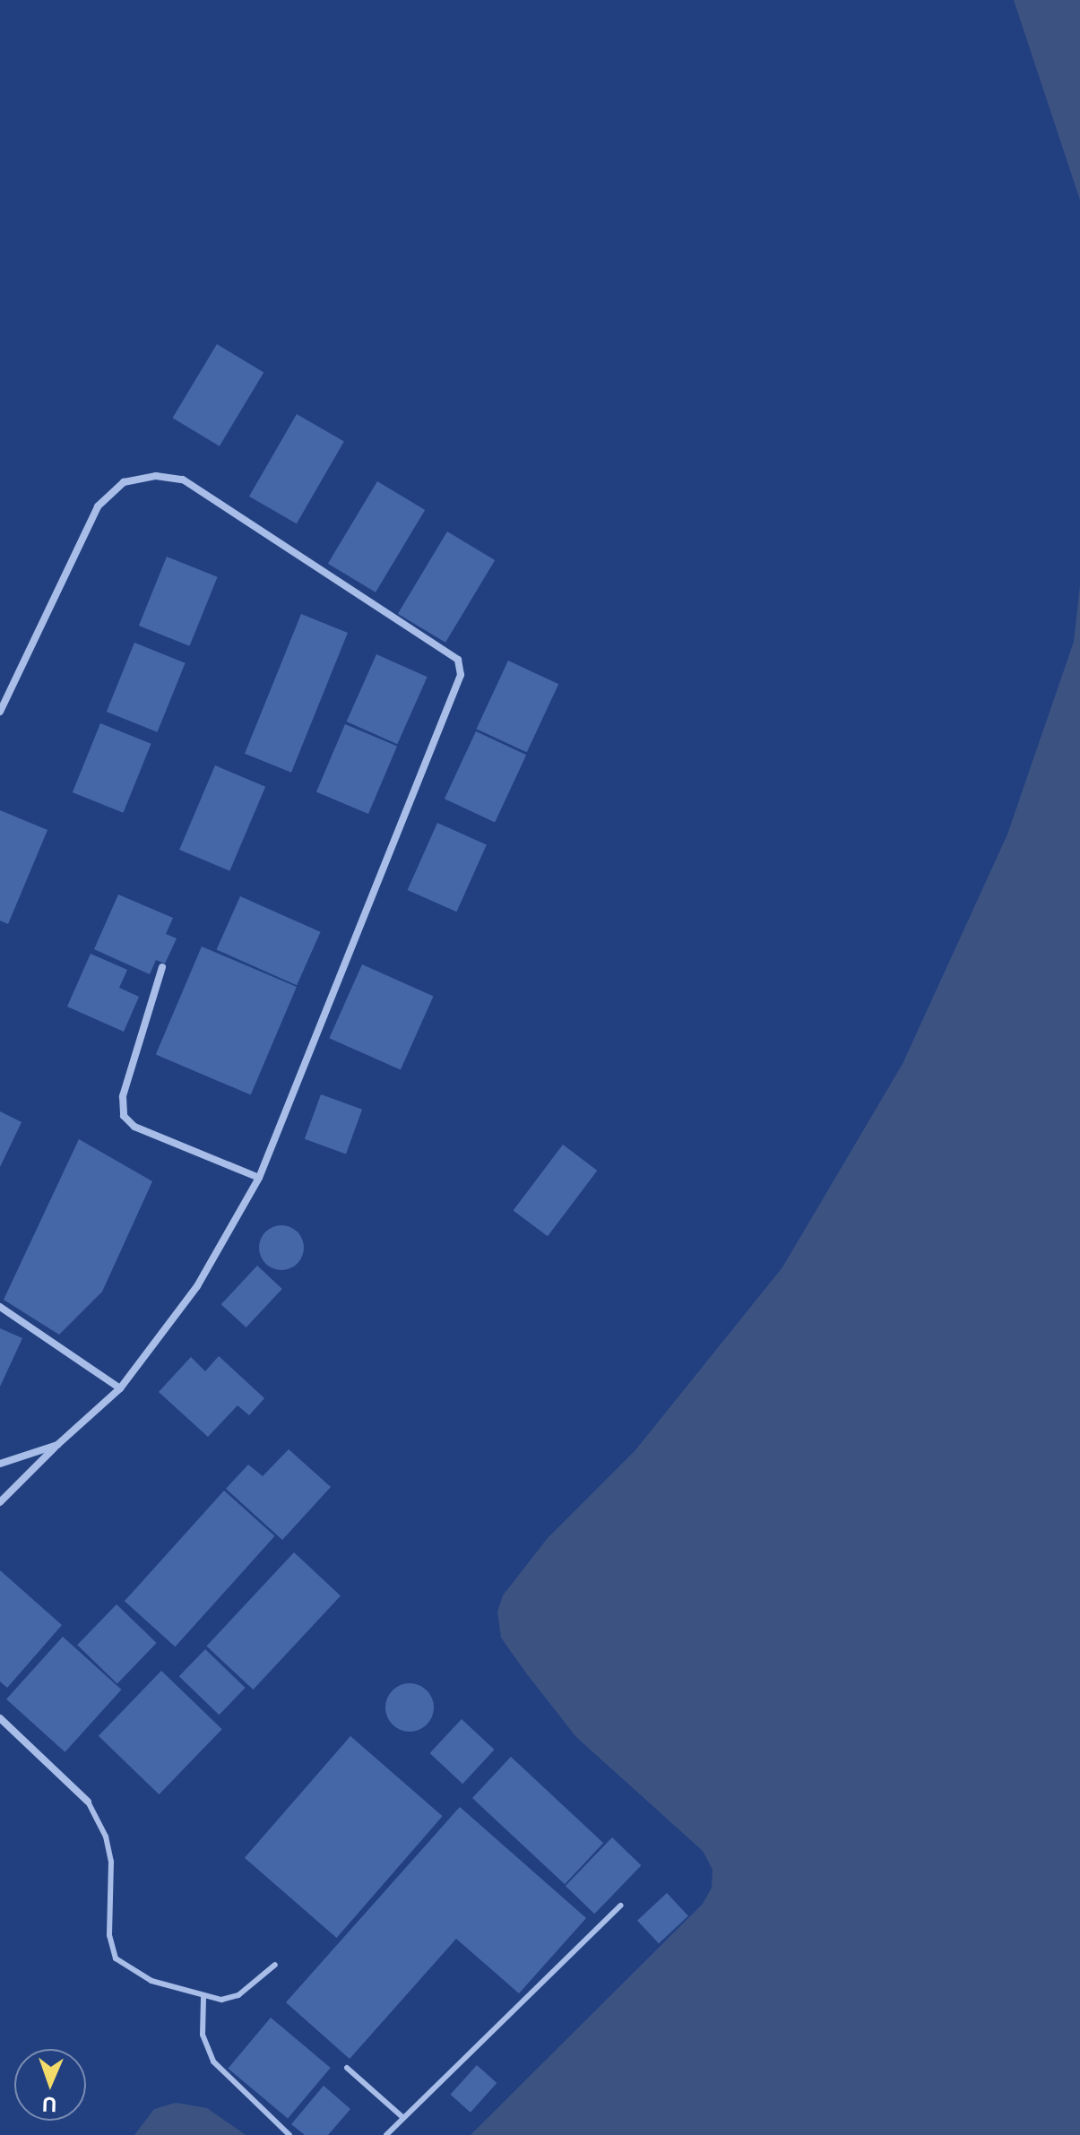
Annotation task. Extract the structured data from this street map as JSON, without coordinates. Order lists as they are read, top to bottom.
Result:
{
  "north": "bottom"
}
